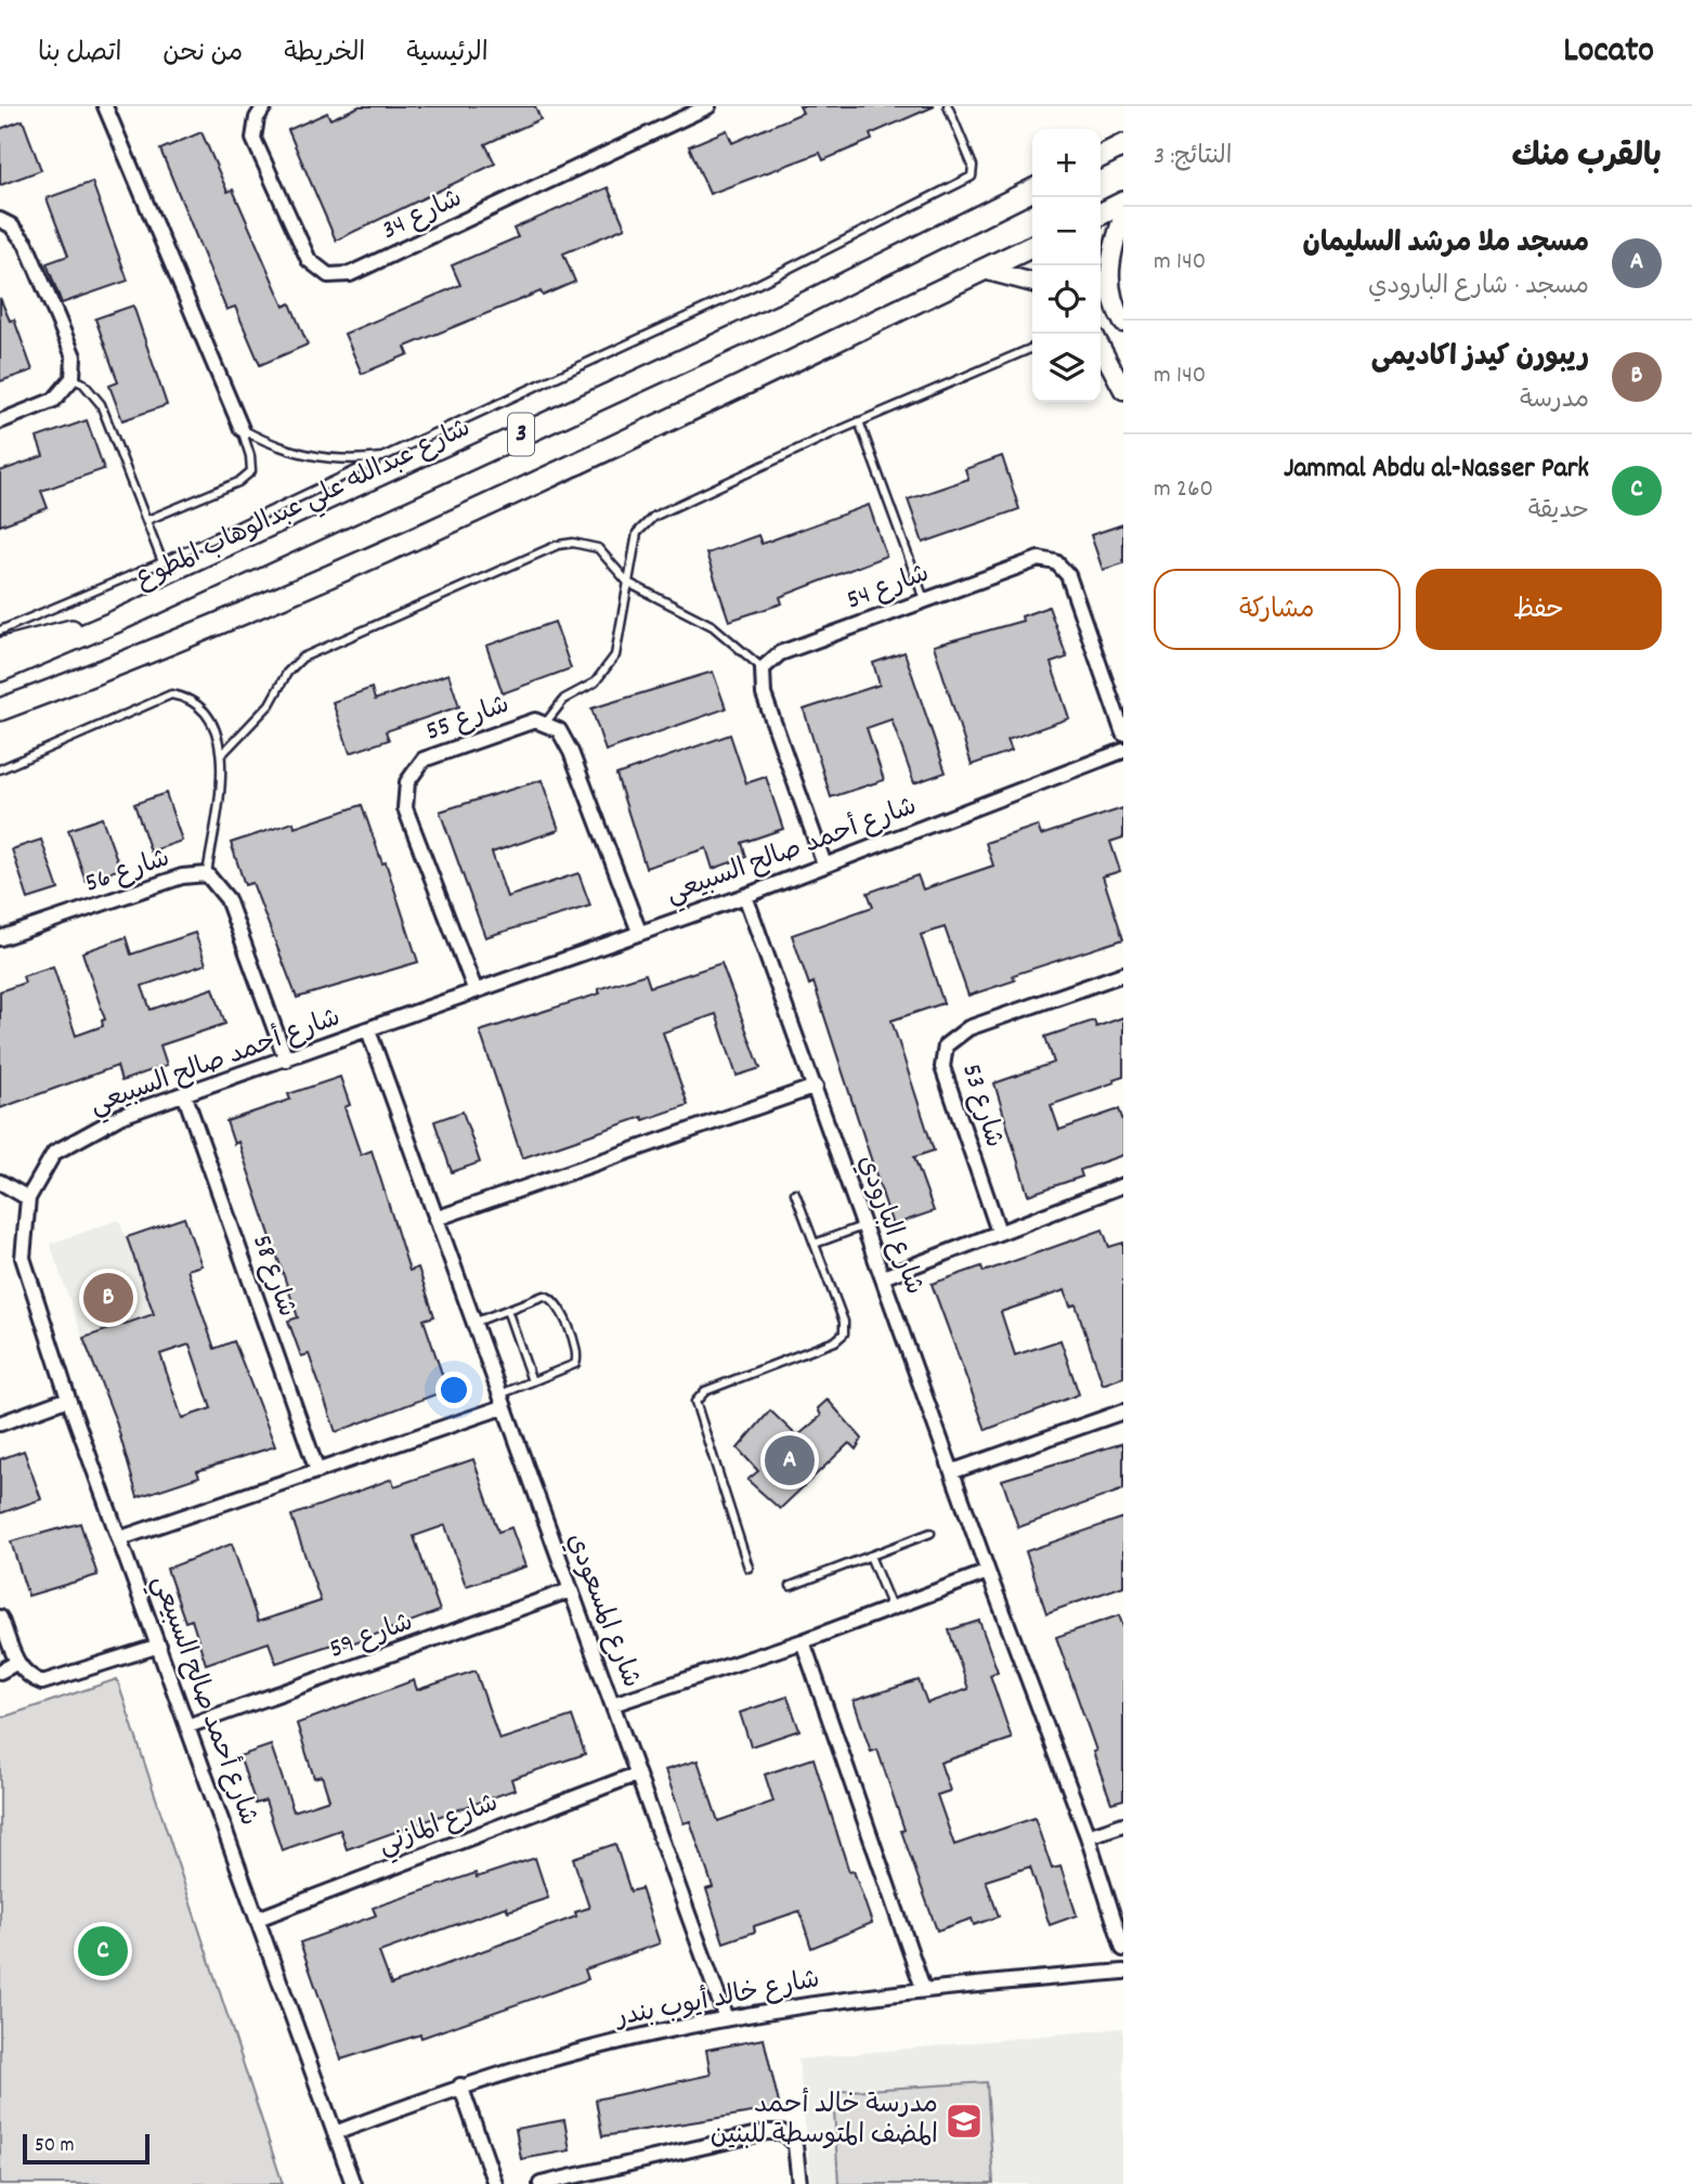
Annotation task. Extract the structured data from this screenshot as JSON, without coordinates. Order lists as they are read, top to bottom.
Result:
{
  "streets": {
    "main road": ["3", "شارع عبدالله علي عبدالوهاب المطوع"],
    "street": [
      "شارع 34",
      "شارع 54",
      "شارع 55",
      "شارع أحمد صالح السبيعي",
      "شارع 56",
      "شارع 53",
      "شارع البارودي",
      "شارع 58",
      "شارع المسعودي",
      "شارع 59",
      "شارع المازني",
      "شارع خالد أيوب بندر"
    ]
  },
  "crossings": [
    ["شارع 55", "شارع أحمد صالح السبيعي"],
    ["شارع أحمد صالح السبيعي", "شارع 56"],
    ["شارع أحمد صالح السبيعي", "شارع البارودي"],
    ["شارع أحمد صالح السبيعي", "شارع 58"],
    ["شارع أحمد صالح السبيعي", "شارع المسعودي"],
    ["شارع أحمد صالح السبيعي", "شارع 59"],
    ["شارع أحمد صالح السبيعي", "شارع المازني"],
    ["شارع أحمد صالح السبيعي", "شارع خالد أيوب بندر"],
    ["شارع المسعودي", "شارع 59"],
    ["شارع المسعودي", "شارع المازني"],
    ["شارع المسعودي", "شارع خالد أيوب بندر"]
  ],
  "places": {
    "school or university": ["مدرسة خالد أحمد المضف المتوسطة للبنين"]
  },
  "scale_bar": "50 m",
  "page": {
    "header": "Locato",
    "nav": [
      "الرئيسية",
      "الخريطة",
      "من نحن",
      "اتصل بنا"
    ],
    "heading": ["بالقرب منك", "النتائج: 3"],
    "map_buttons": ["+", "−"],
    "list": [
      {
        "mark": "A",
        "name": "مسجد ملا مرشد السليمان",
        "note": "مسجد · شارع البارودي",
        "value": "140 m"
      },
      {
        "mark": "B",
        "name": "ريبورن كيدز اكاديمى",
        "note": "مدرسة",
        "value": "140 m"
      },
      {
        "mark": "C",
        "name": "Jammal Abdu al-Nasser Park",
        "note": "حديقة",
        "value": "260 m"
      }
    ],
    "buttons": ["حفظ", "مشاركة"],
    "pins": ["B", "A", "C"],
    "scale": "50 m"
  }
}
